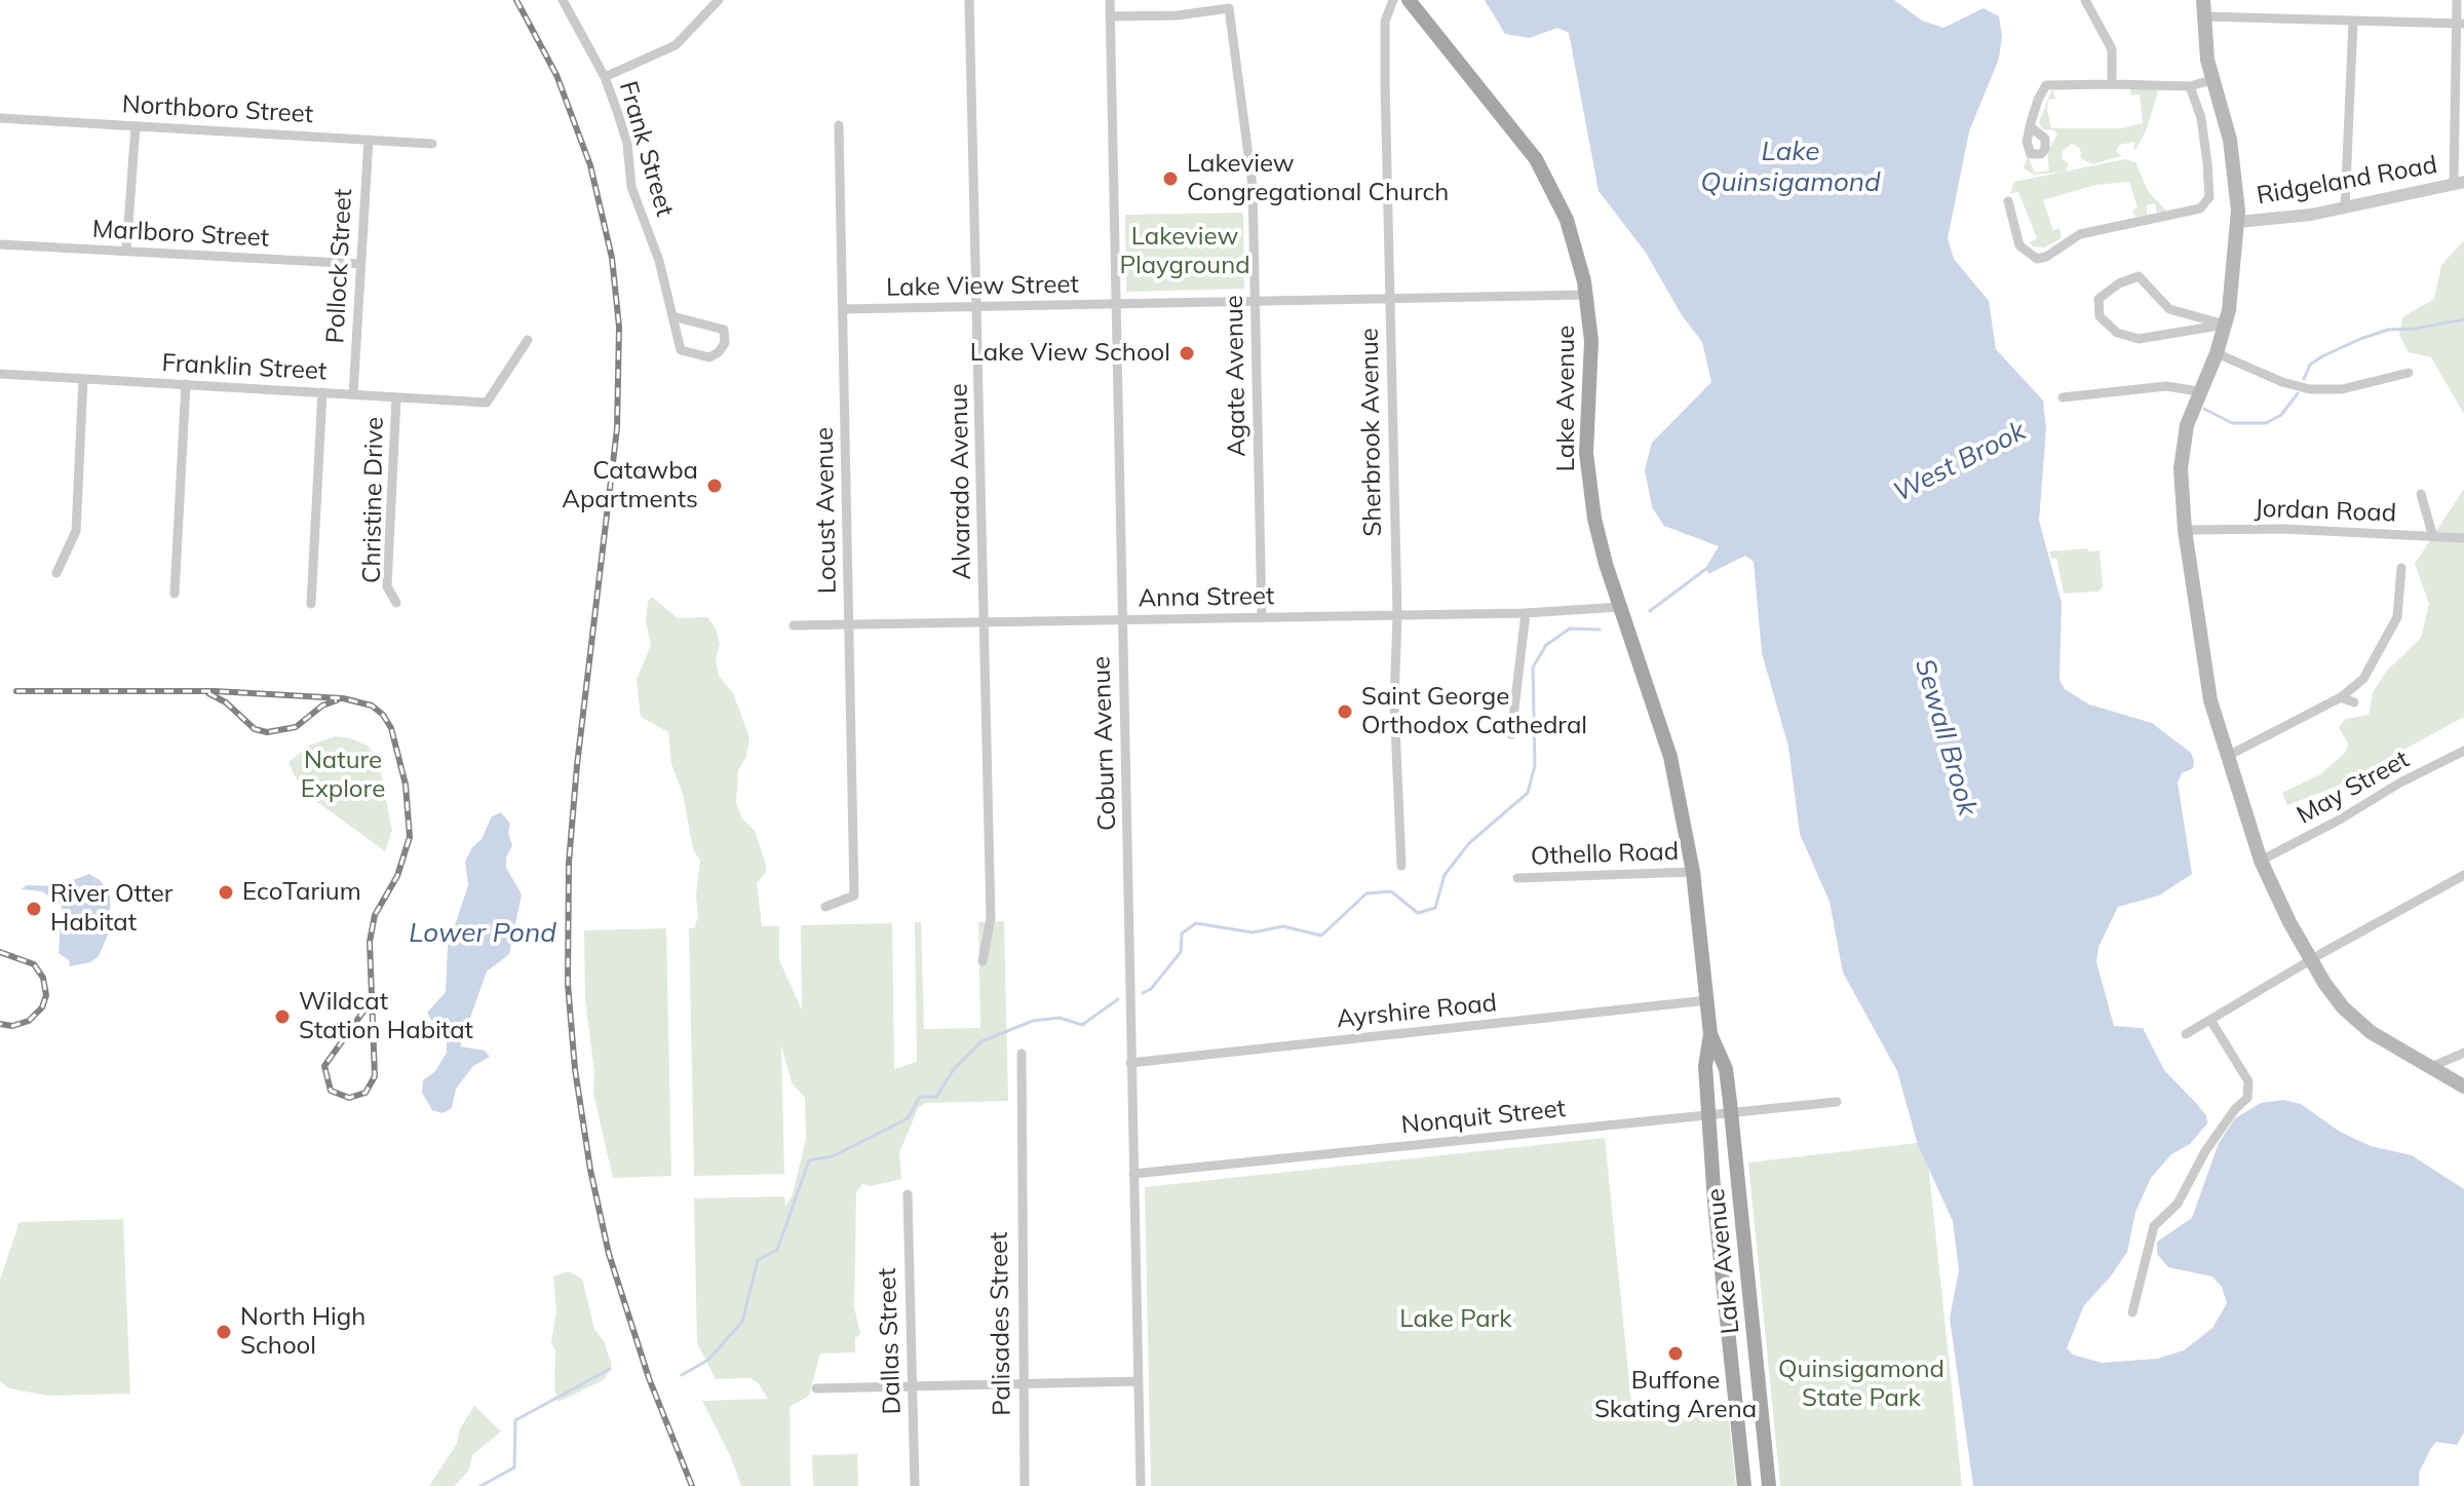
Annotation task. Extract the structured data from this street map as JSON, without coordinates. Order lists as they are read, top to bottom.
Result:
{
  "streets": {
    "main road": ["Lake Avenue"],
    "street": [
      "Northboro Street",
      "Frank Street",
      "Ridgeland Road",
      "Marlboro Street",
      "Pollock Street",
      "Lake View Street",
      "Franklin Street",
      "Agate Avenue",
      "Sherbrook Avenue",
      "Alvarado Avenue",
      "Christine Drive",
      "Locust Avenue",
      "Jordan Road",
      "Anna Street",
      "Coburn Avenue",
      "May Street",
      "Othello Road",
      "Ayrshire Road",
      "Nonquit Street",
      "Palisades Street",
      "Dallas Street"
    ]
  },
  "crossings": [
    ["Northboro Street", "Pollock Street"],
    ["Marlboro Street", "Pollock Street"],
    ["Pollock Street", "Franklin Street"],
    ["Lake View Street", "Agate Avenue"],
    ["Lake View Street", "Sherbrook Avenue"],
    ["Lake View Street", "Alvarado Avenue"],
    ["Lake View Street", "Locust Avenue"],
    ["Lake View Street", "Coburn Avenue"],
    ["Franklin Street", "Christine Drive"],
    ["Agate Avenue", "Anna Street"],
    ["Agate Avenue", "Coburn Avenue"],
    ["Lake Avenue", "Anna Street"],
    ["Lake Avenue", "Othello Road"],
    ["Lake Avenue", "Ayrshire Road"],
    ["Lake Avenue", "Nonquit Street"],
    ["Sherbrook Avenue", "Anna Street"],
    ["Alvarado Avenue", "Anna Street"],
    ["Locust Avenue", "Anna Street"],
    ["Anna Street", "Coburn Avenue"],
    ["Coburn Avenue", "Ayrshire Road"],
    ["Coburn Avenue", "Nonquit Street"]
  ],
  "water": [
    "Lake Quinsigamond",
    "West Brook",
    "Sewall Brook",
    "Lower Pond"
  ],
  "parks": [
    "Lakeview Playground",
    "Nature Explore",
    "Lake Park",
    "Quinsigamond State Park"
  ],
  "places": [
    "Lakeview Congregational Church",
    "Lake View School",
    "Catawba Apartments",
    "Saint George Orthodox Cathedral",
    "EcoTarium",
    "River Otter Habitat",
    "Wildcat Station Habitat",
    "North High School",
    "Buffone Skating Arena"
  ]
}
